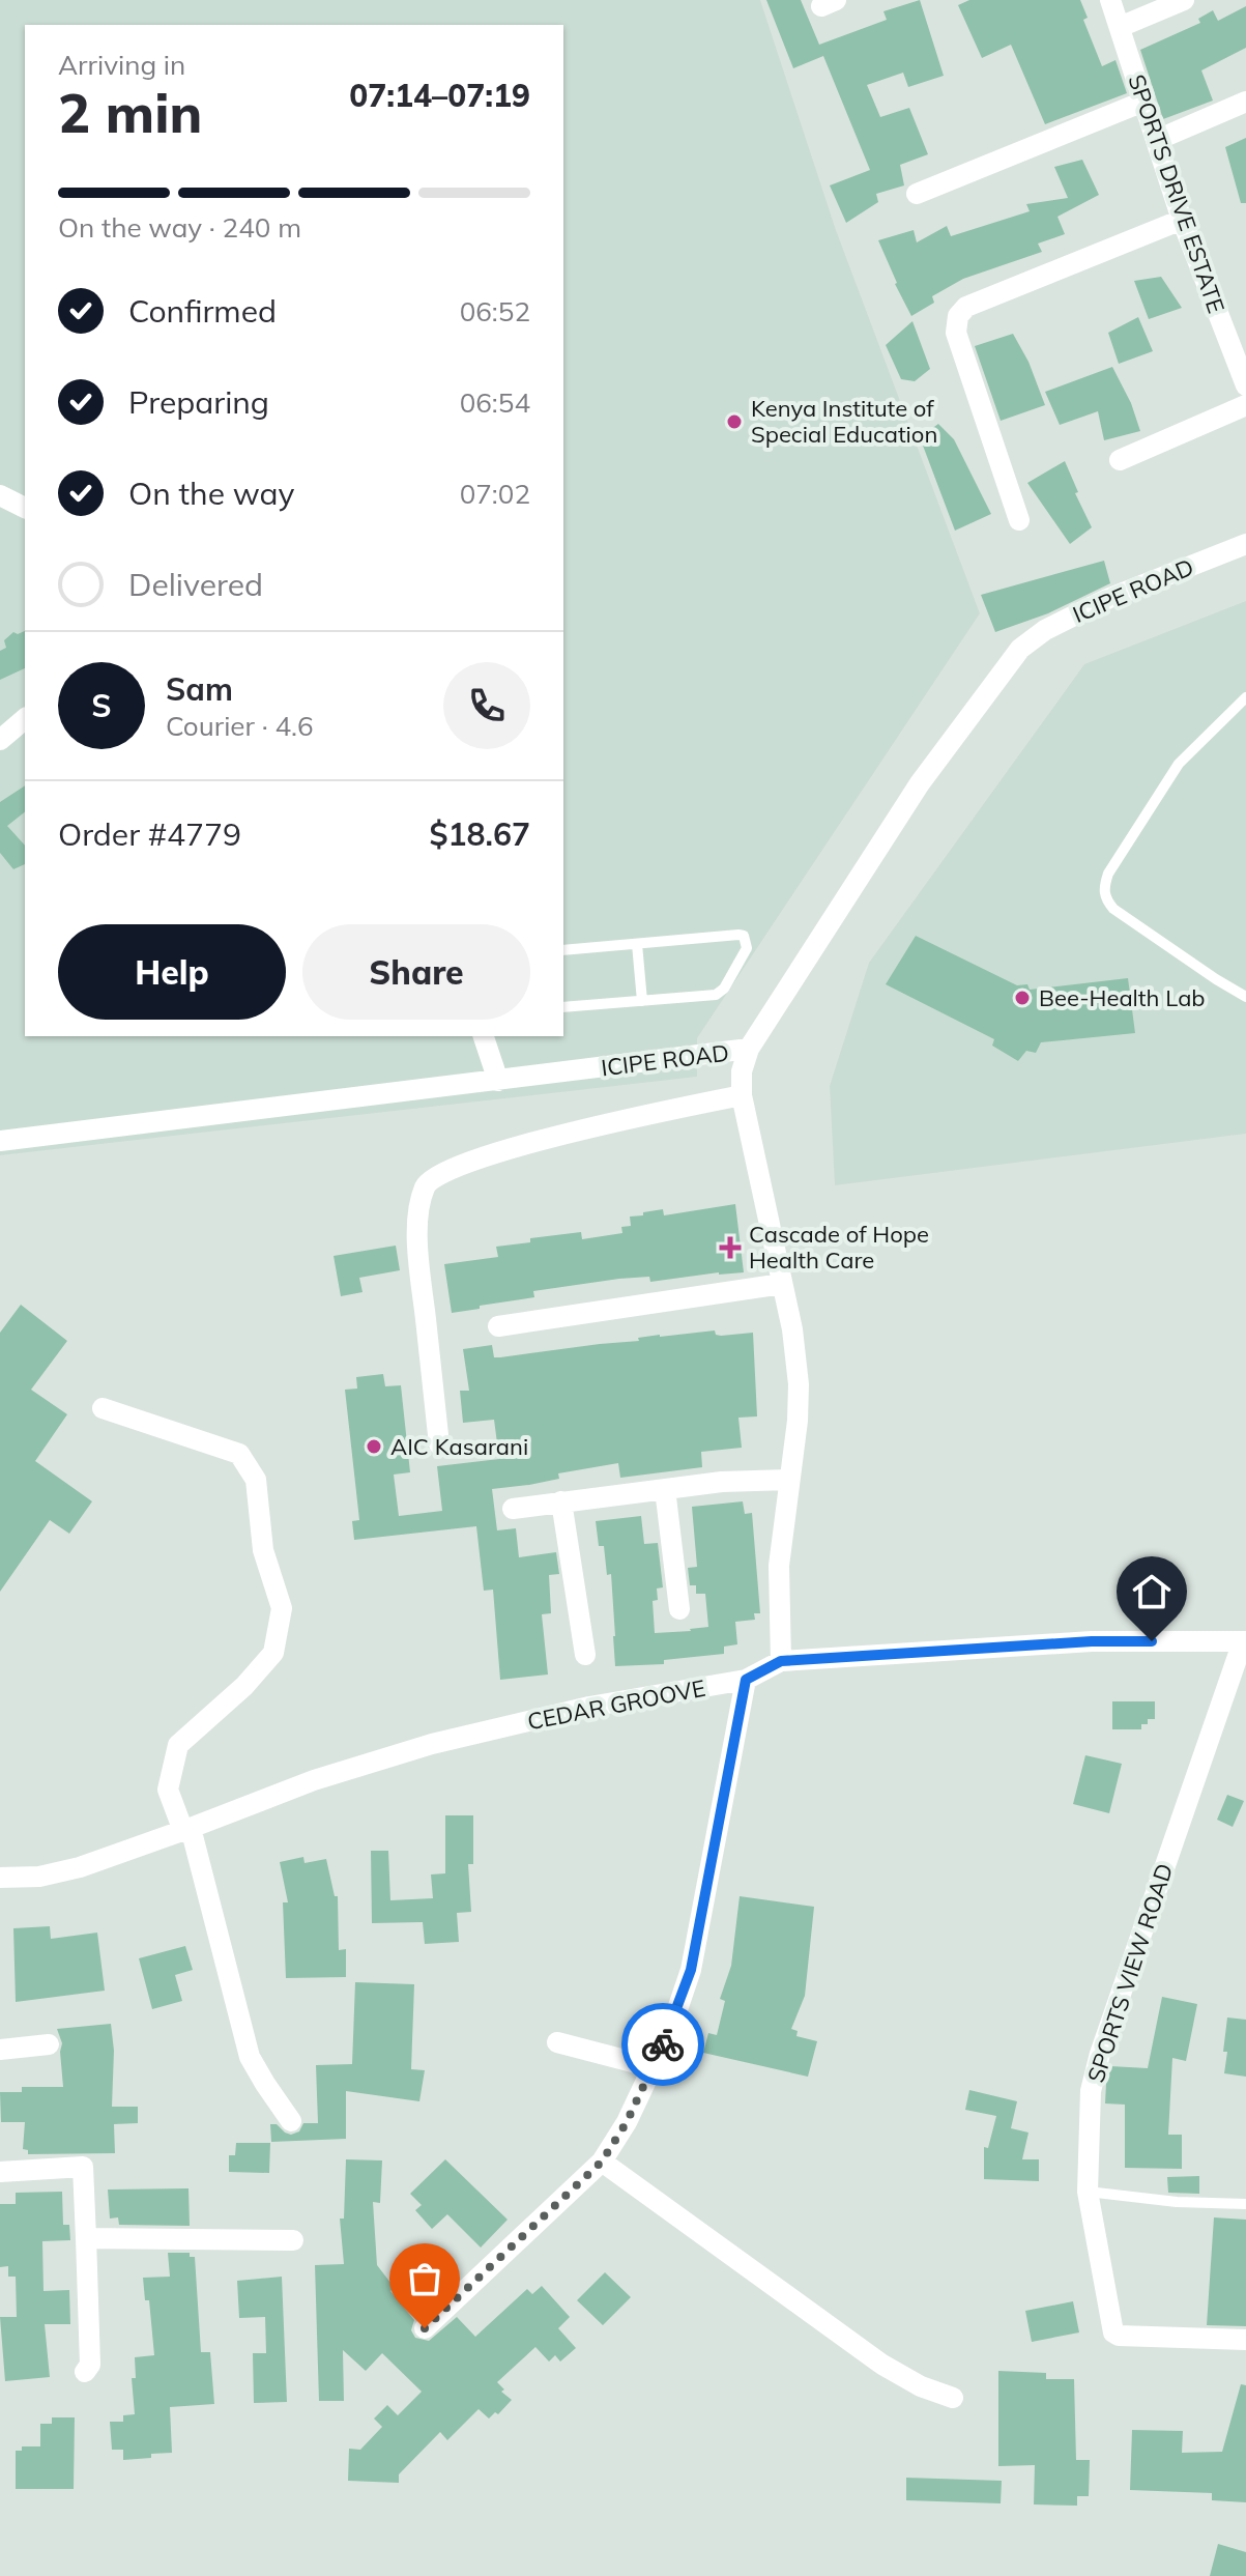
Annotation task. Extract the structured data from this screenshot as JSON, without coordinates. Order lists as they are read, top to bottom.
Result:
{
  "streets": {
    "street": [
      "SPORTS DRIVE ESTATE",
      "ICIPE ROAD",
      "CEDAR GROOVE",
      "SPORTS VIEW ROAD"
    ]
  },
  "places": {
    "other": ["Kenya Institute of Special Education", "Bee-Health Lab", "AIC Kasarani"],
    "health": ["Cascade of Hope Health Care"]
  },
  "page": {
    "heading": ["2 min", "Arriving in", "07:14–07:19"],
    "panel": [
      "Sam",
      "Courier · 4.6",
      "Order #4779",
      "$18.67"
    ],
    "bar": "On the way · 240 m",
    "list": [
      ["Confirmed", "06:52"],
      ["Preparing", "06:54"],
      ["On the way", "07:02"],
      "Delivered"
    ],
    "round": "S",
    "buttons": ["Help", "Share"]
  }
}
